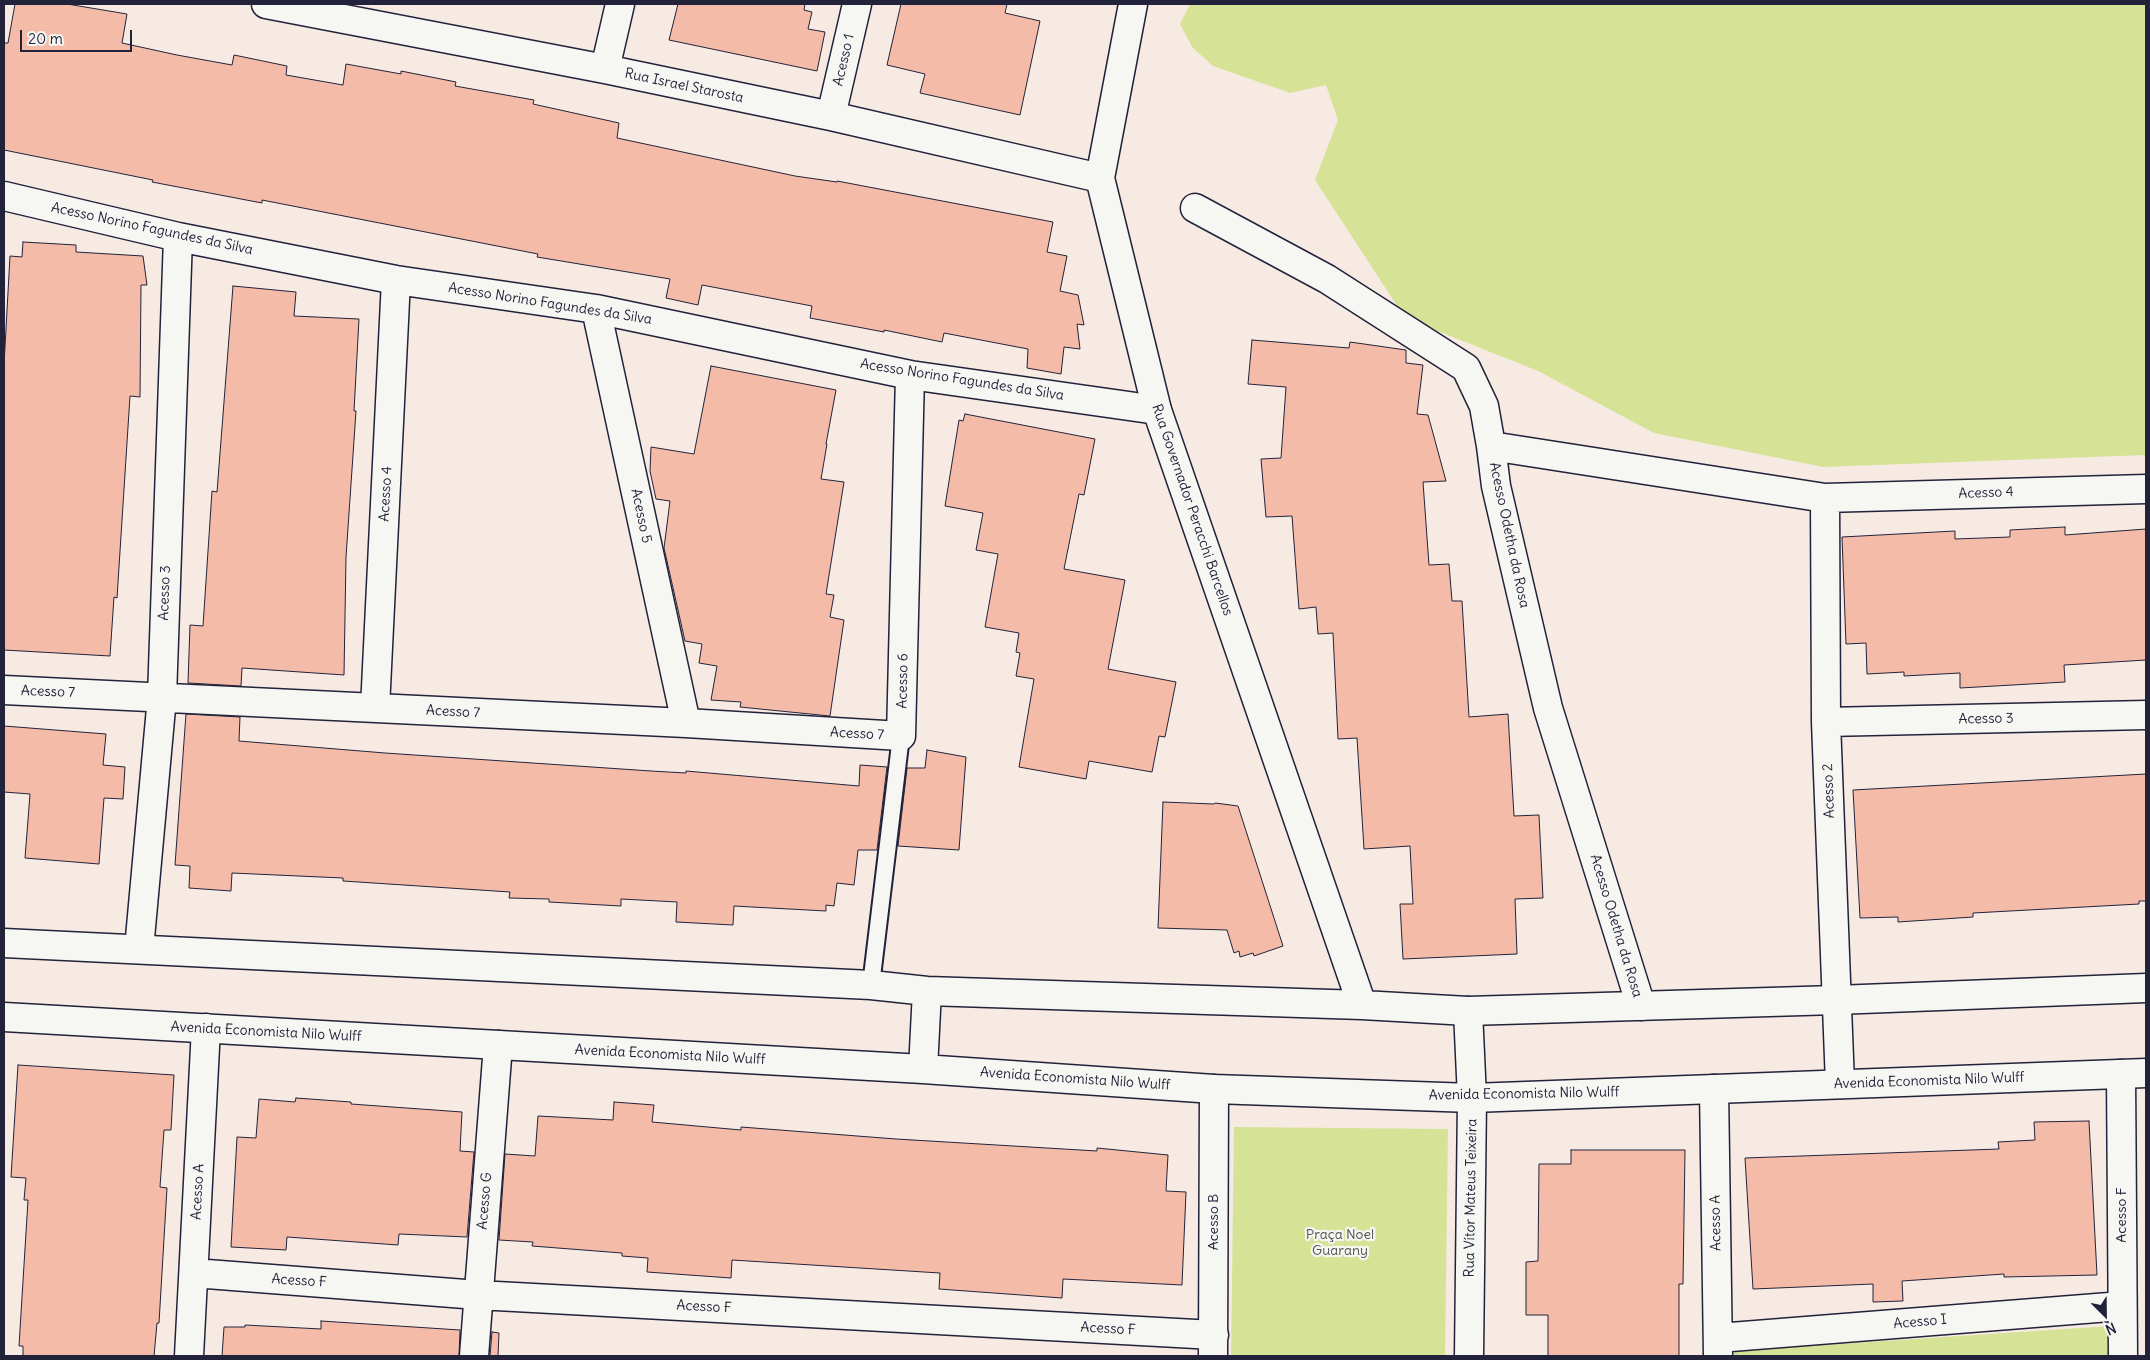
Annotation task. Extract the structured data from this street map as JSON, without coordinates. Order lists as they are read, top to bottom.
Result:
{
  "streets": {
    "street": [
      "Acesso 1",
      "Rua Israel Starosta",
      "Acesso Norino Fagundes da Silva",
      "Acesso 4",
      "Rua Governador Peracchi Barcellos",
      "Acesso 5",
      "Acesso Odetha da Rosa",
      "Acesso 3",
      "Acesso 6",
      "Acesso 7",
      "Acesso 2",
      "Avenida Economista Nilo Wulff",
      "Acesso A",
      "Rua Vítor Mateus Teixeira",
      "Acesso G",
      "Acesso F",
      "Acesso B",
      "Acesso I"
    ]
  },
  "crossings": [
    ["Acesso 1", "Rua Israel Starosta"],
    ["Rua Israel Starosta", "Rua Governador Peracchi Barcellos"],
    ["Acesso Norino Fagundes da Silva", "Acesso 4"],
    ["Acesso Norino Fagundes da Silva", "Rua Governador Peracchi Barcellos"],
    ["Acesso Norino Fagundes da Silva", "Acesso 5"],
    ["Acesso Norino Fagundes da Silva", "Acesso 3"],
    ["Acesso Norino Fagundes da Silva", "Acesso 6"],
    ["Acesso 4", "Acesso Odetha da Rosa"],
    ["Acesso 4", "Acesso 7"],
    ["Acesso 4", "Acesso 2"],
    ["Acesso 5", "Acesso 7"],
    ["Acesso 3", "Acesso 7"],
    ["Acesso 3", "Acesso 2"],
    ["Acesso 6", "Acesso 7"],
    ["Acesso 2", "Avenida Economista Nilo Wulff"],
    ["Avenida Economista Nilo Wulff", "Acesso A"],
    ["Avenida Economista Nilo Wulff", "Rua Vítor Mateus Teixeira"],
    ["Avenida Economista Nilo Wulff", "Acesso G"],
    ["Avenida Economista Nilo Wulff", "Acesso F"],
    ["Avenida Economista Nilo Wulff", "Acesso B"],
    ["Acesso A", "Acesso F"],
    ["Acesso A", "Acesso I"],
    ["Acesso G", "Acesso F"],
    ["Acesso F", "Acesso B"],
    ["Acesso F", "Acesso I"]
  ],
  "parks": ["Praça Noel Guarany"],
  "scale_bar": "20 m",
  "north": "bottom right"
}
